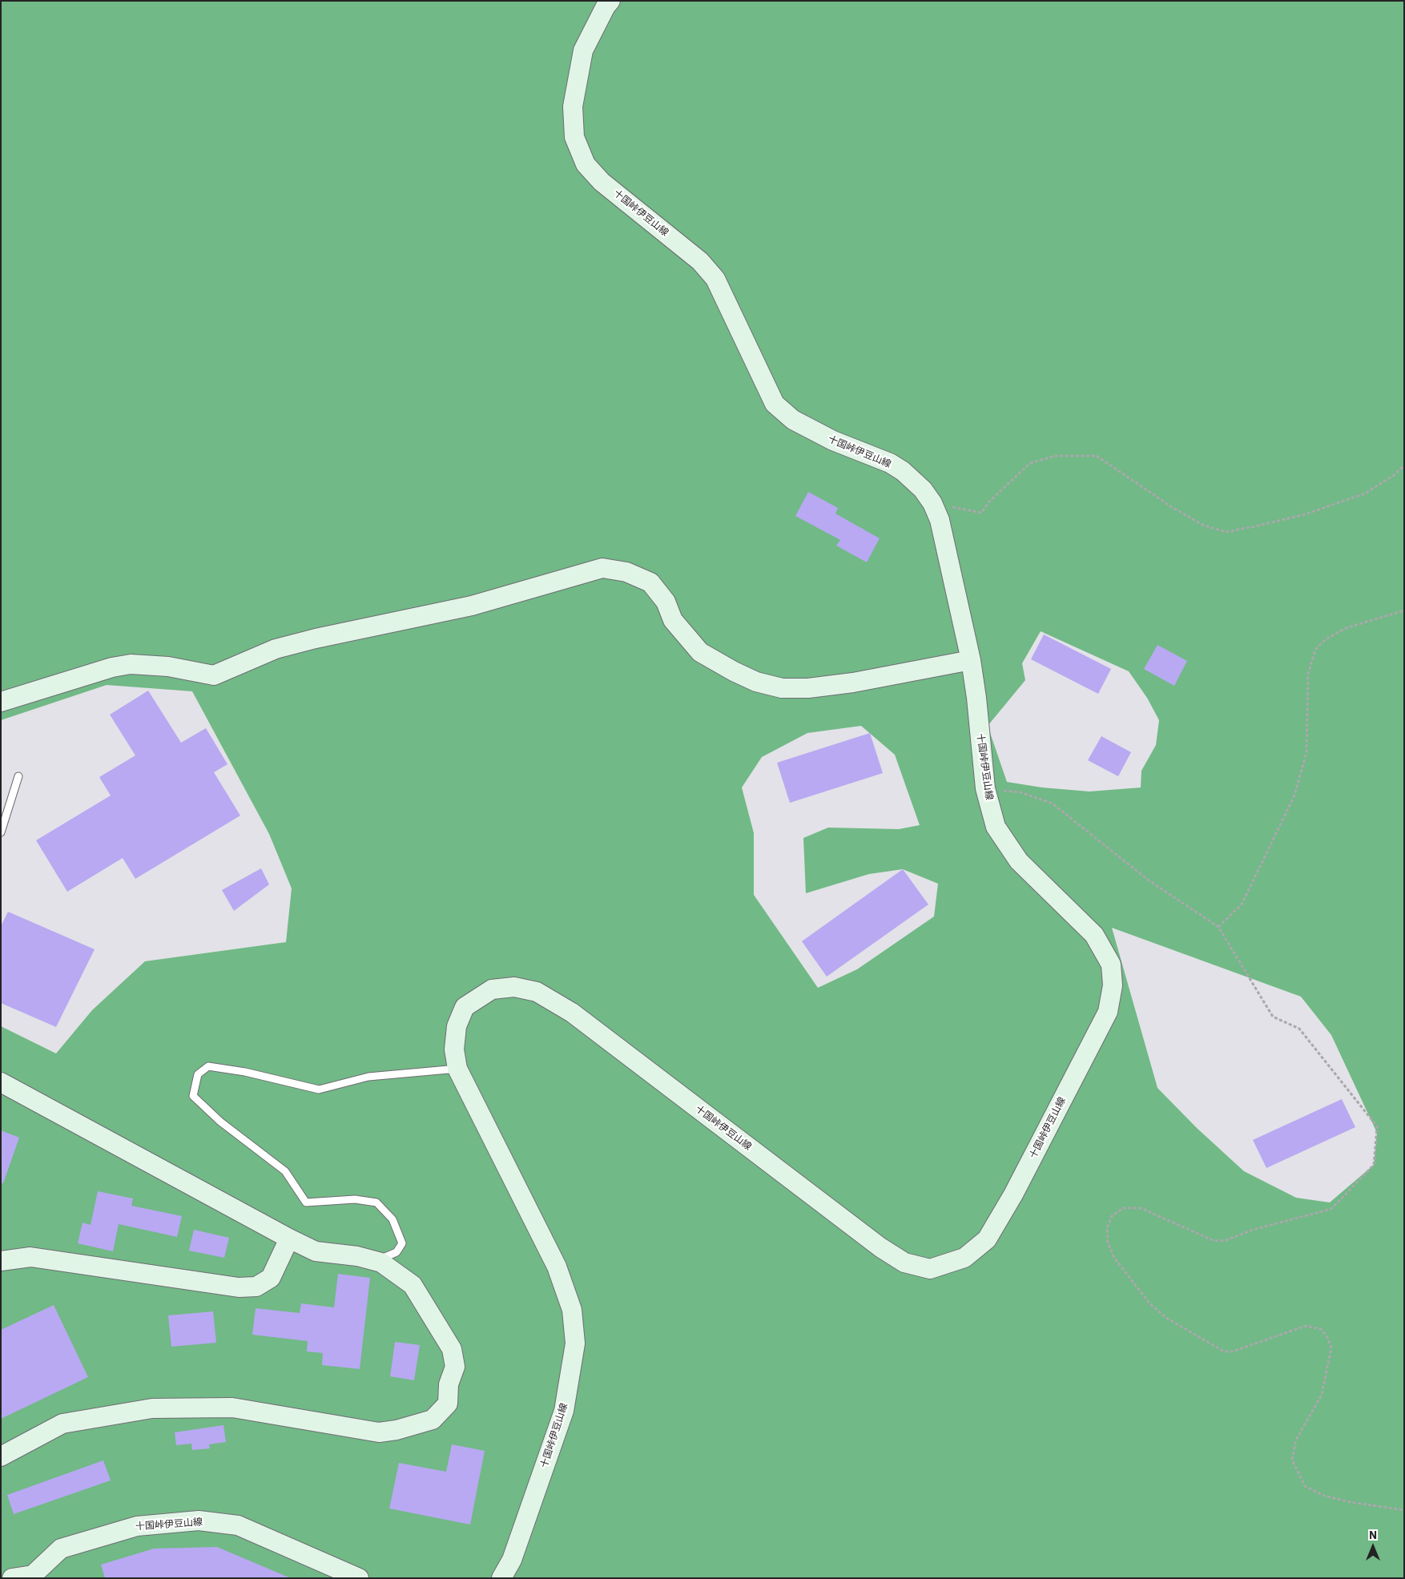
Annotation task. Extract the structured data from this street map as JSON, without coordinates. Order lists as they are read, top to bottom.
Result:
{
  "streets": {
    "main road": ["十国峠伊豆山線"]
  },
  "north": "top"
}
